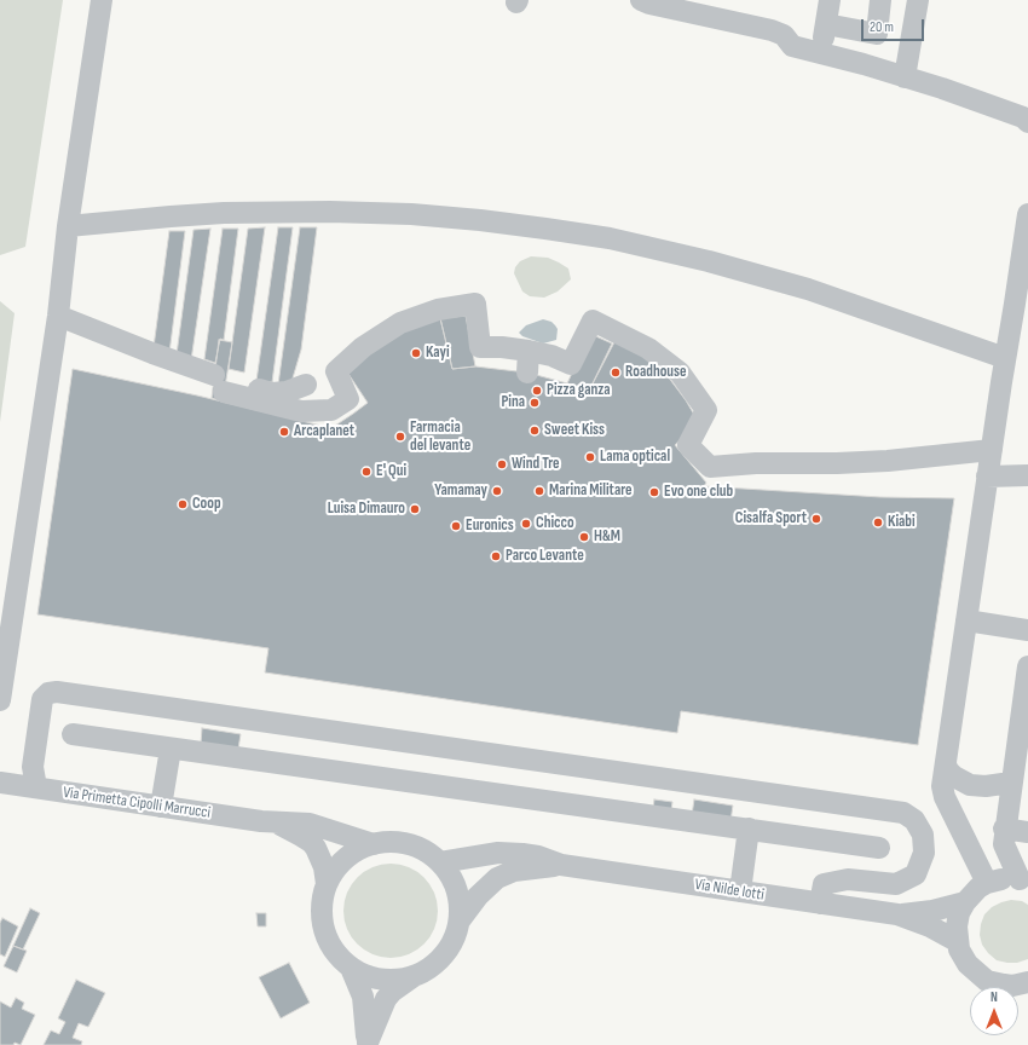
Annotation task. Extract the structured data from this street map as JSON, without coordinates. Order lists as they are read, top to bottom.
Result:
{
  "streets": {
    "street": ["Via Primetta Cipolli Marrucci", "Via Nilde Iotti"]
  },
  "crossings": [
    ["Via Primetta Cipolli Marrucci", "Via Nilde Iotti"]
  ],
  "places": [
    "Kayi",
    "Roadhouse",
    "Pizza ganza",
    "Pina",
    "Sweet Kiss",
    "Arcaplanet",
    "Farmacia del levante",
    "Lama optical",
    "Wind Tre",
    "E' Qui",
    "Yamamay",
    "Marina Militare",
    "Evo one club",
    "Coop",
    "Luisa Dimauro",
    "Cisalfa Sport",
    "Kiabi",
    "Chicco",
    "Euronics",
    "H&M",
    "Parco Levante"
  ],
  "scale_bar": "20 m",
  "north": "top"
}
